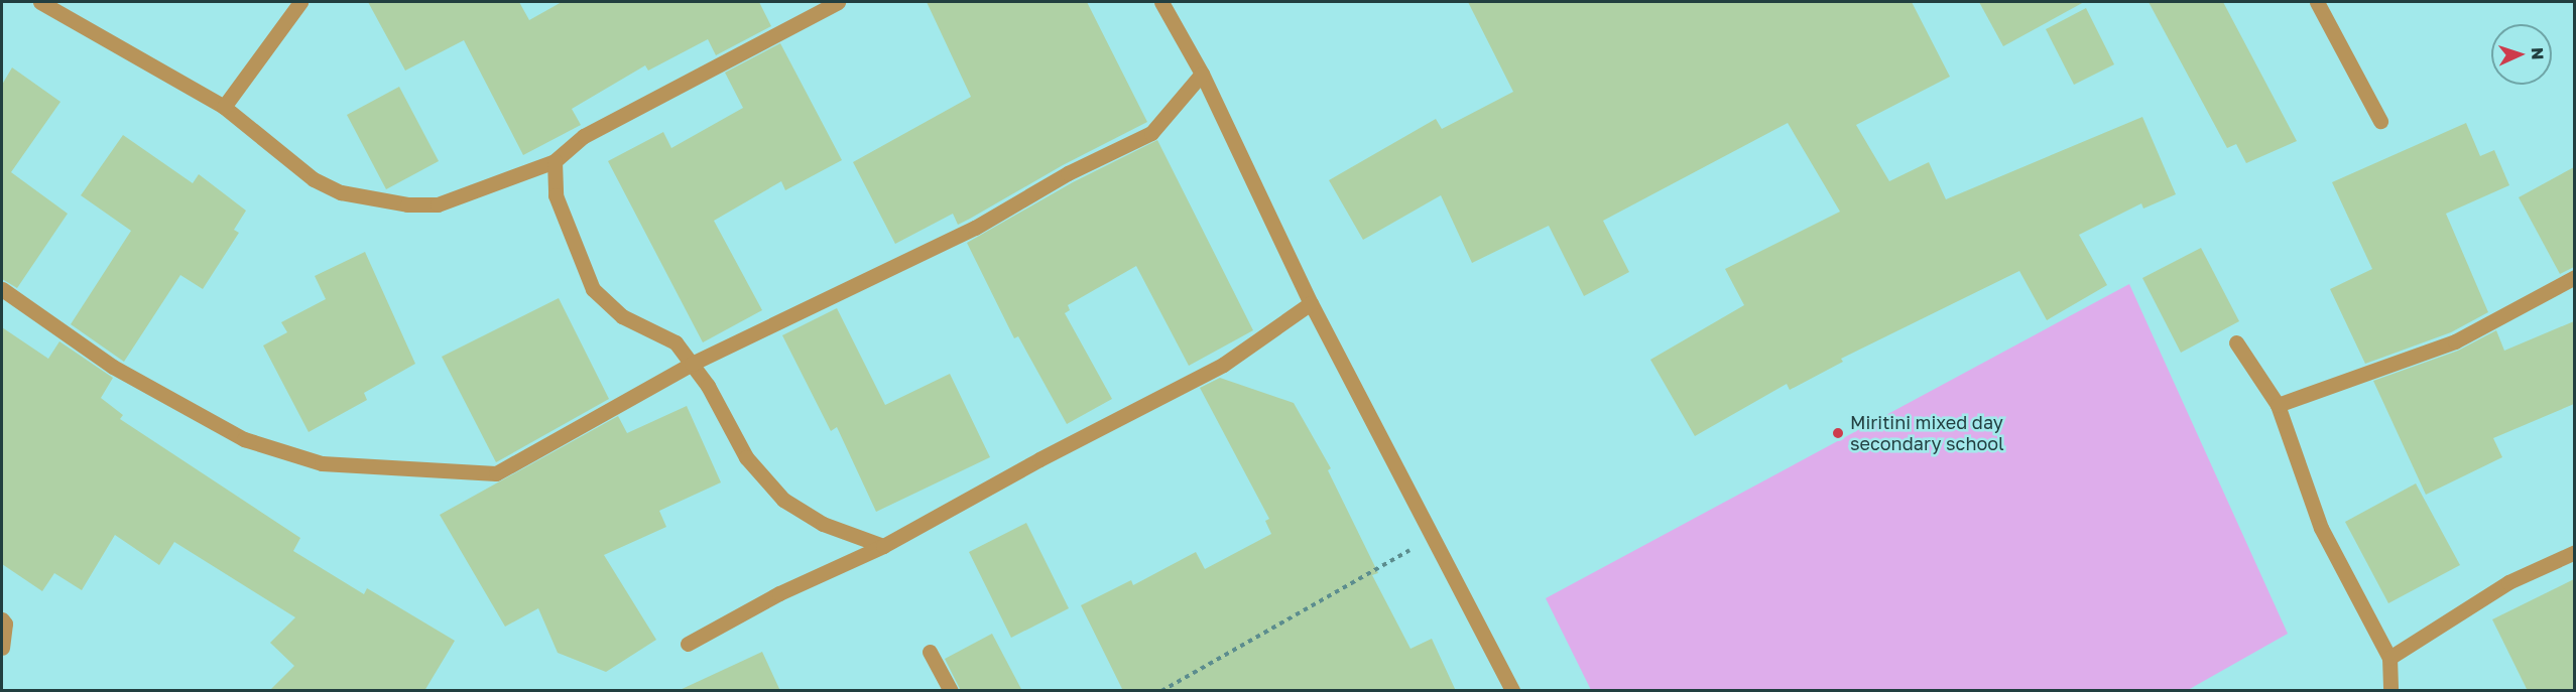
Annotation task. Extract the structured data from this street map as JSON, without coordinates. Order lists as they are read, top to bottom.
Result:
{
  "places": ["Miritini mixed day secondary school"],
  "north": "right"
}
